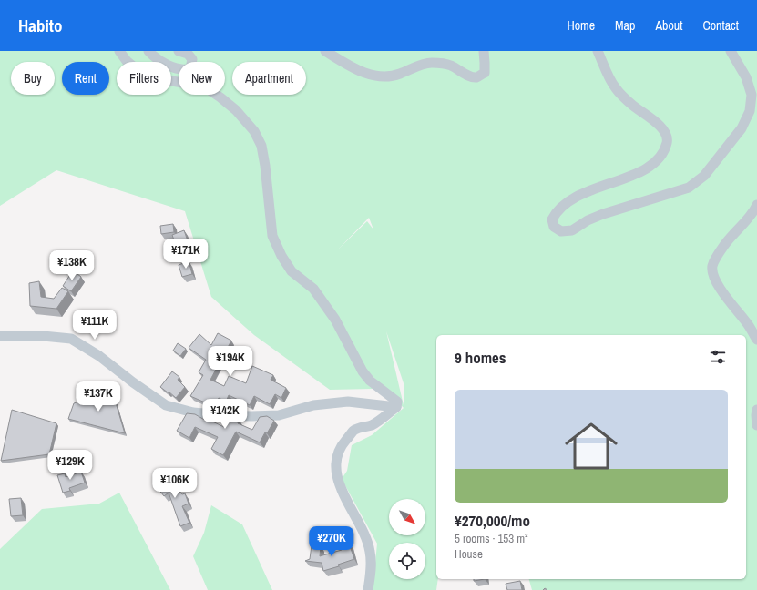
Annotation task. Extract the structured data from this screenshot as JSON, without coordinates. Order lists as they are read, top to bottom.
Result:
{
  "north": "bottom right",
  "page": {
    "header": "Habito",
    "nav": [
      "Home",
      "Map",
      "About",
      "Contact"
    ],
    "chip": [
      "Buy",
      "Rent",
      "Filters",
      "New",
      "Apartment"
    ],
    "price": [
      "¥171K",
      "¥138K",
      "¥111K",
      "¥194K",
      "¥137K",
      "¥142K",
      "¥129K",
      "¥106K",
      "¥270K"
    ],
    "heading": "9 homes",
    "list": [
      {
        "name": "¥270,000/mo",
        "note": "5 rooms · 153 m² · House"
      }
    ]
  }
}
